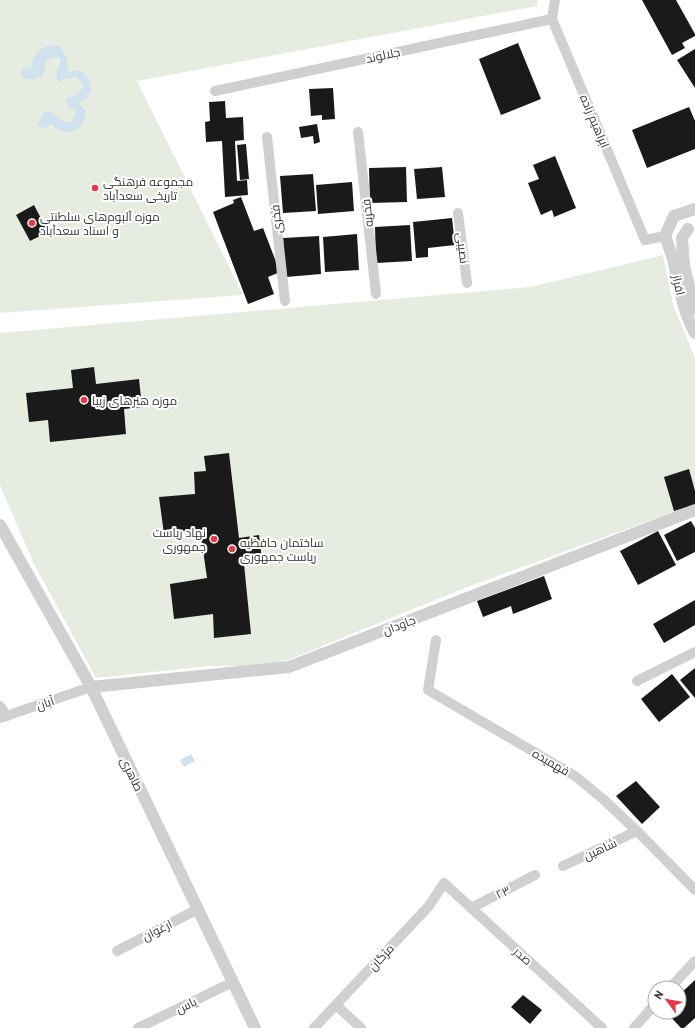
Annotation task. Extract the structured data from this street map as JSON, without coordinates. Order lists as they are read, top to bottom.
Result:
{
  "streets": {
    "street": [
      "جلالوند",
      "ابراهیم زاده",
      "فخریه",
      "فخری",
      "نصیبی",
      "افراز",
      "جاودان",
      "آبان",
      "فهمیده",
      "طاهری",
      "شاهین",
      "۲۳",
      "ارغوان",
      "صدر",
      "مژگان",
      "یاس"
    ]
  },
  "crossings": [
    ["جلالوند", "ابراهیم زاده"],
    ["ابراهیم زاده", "افراز"],
    ["جاودان", "آبان"],
    ["جاودان", "طاهری"],
    ["آبان", "طاهری"],
    ["فهمیده", "شاهین"],
    ["طاهری", "ارغوان"],
    ["طاهری", "یاس"],
    ["۲۳", "صدر"],
    ["صدر", "مژگان"]
  ],
  "places": [
    "مجموعه فرهنگی تاریخی سعدآباد",
    "موزه آلبوم‌های سلطنتی و اسناد سعدآباد",
    "موزه هنرهای زیبا",
    "نهاد ریاست جمهوری",
    "ساختمان حافظیه ریاست جمهوری"
  ],
  "north": "top left"
}
